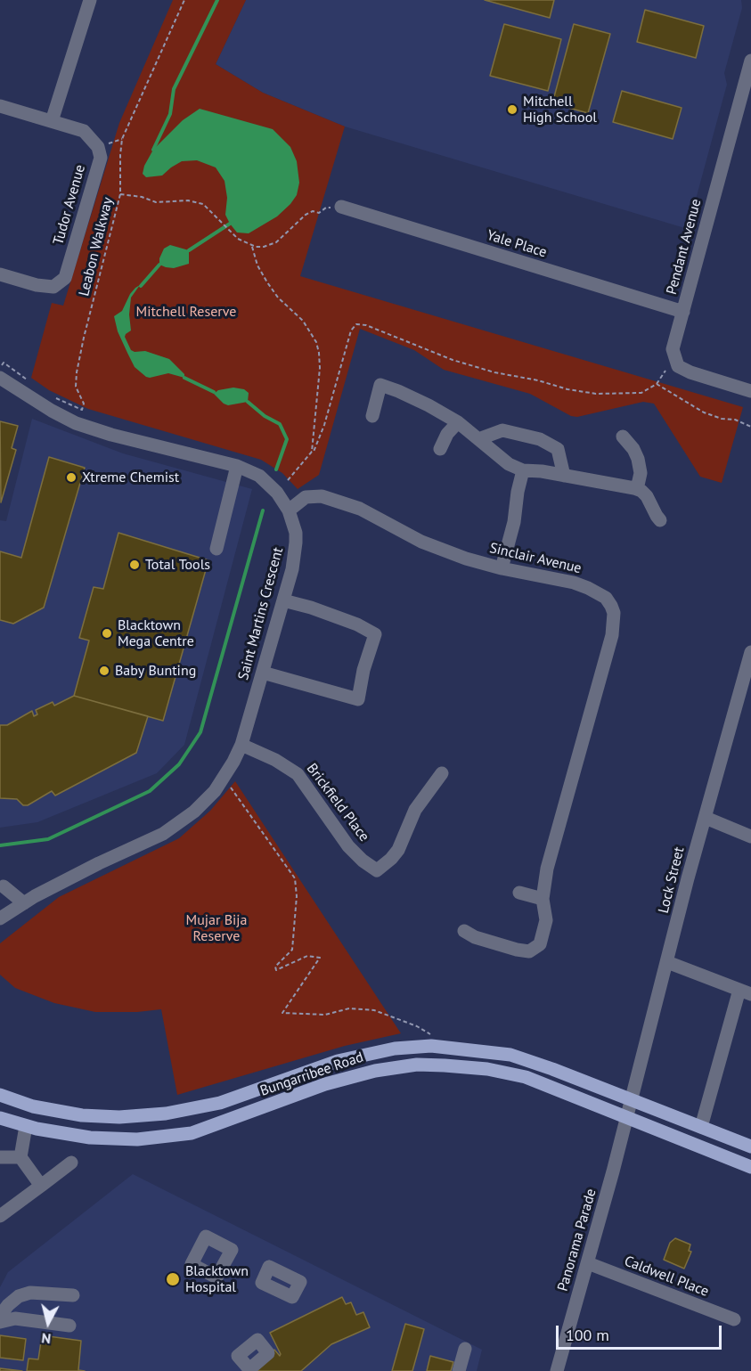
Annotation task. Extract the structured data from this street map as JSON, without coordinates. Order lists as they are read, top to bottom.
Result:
{
  "streets": {
    "main road": ["Bungarribee Road"],
    "street": [
      "Tudor Avenue",
      "Yale Place",
      "Pendant Avenue",
      "Sinclair Avenue",
      "Saint Martins Crescent",
      "Brickfield Place",
      "Lock Street",
      "Panorama Parade",
      "Caldwell Place"
    ],
    "path": ["Leabon Walkway"]
  },
  "crossings": [
    ["Yale Place", "Pendant Avenue"],
    ["Sinclair Avenue", "Saint Martins Crescent"],
    ["Saint Martins Crescent", "Brickfield Place"],
    ["Lock Street", "Bungarribee Road"],
    ["Lock Street", "Panorama Parade"],
    ["Bungarribee Road", "Panorama Parade"],
    ["Panorama Parade", "Caldwell Place"]
  ],
  "parks": ["Mitchell Reserve", "Mujar Bija Reserve"],
  "places": [
    "Mitchell High School",
    "Xtreme Chemist",
    "Total Tools",
    "Blacktown Mega Centre",
    "Baby Bunting",
    "Blacktown Hospital"
  ],
  "scale_bar": "100 m",
  "north": "bottom"
}
